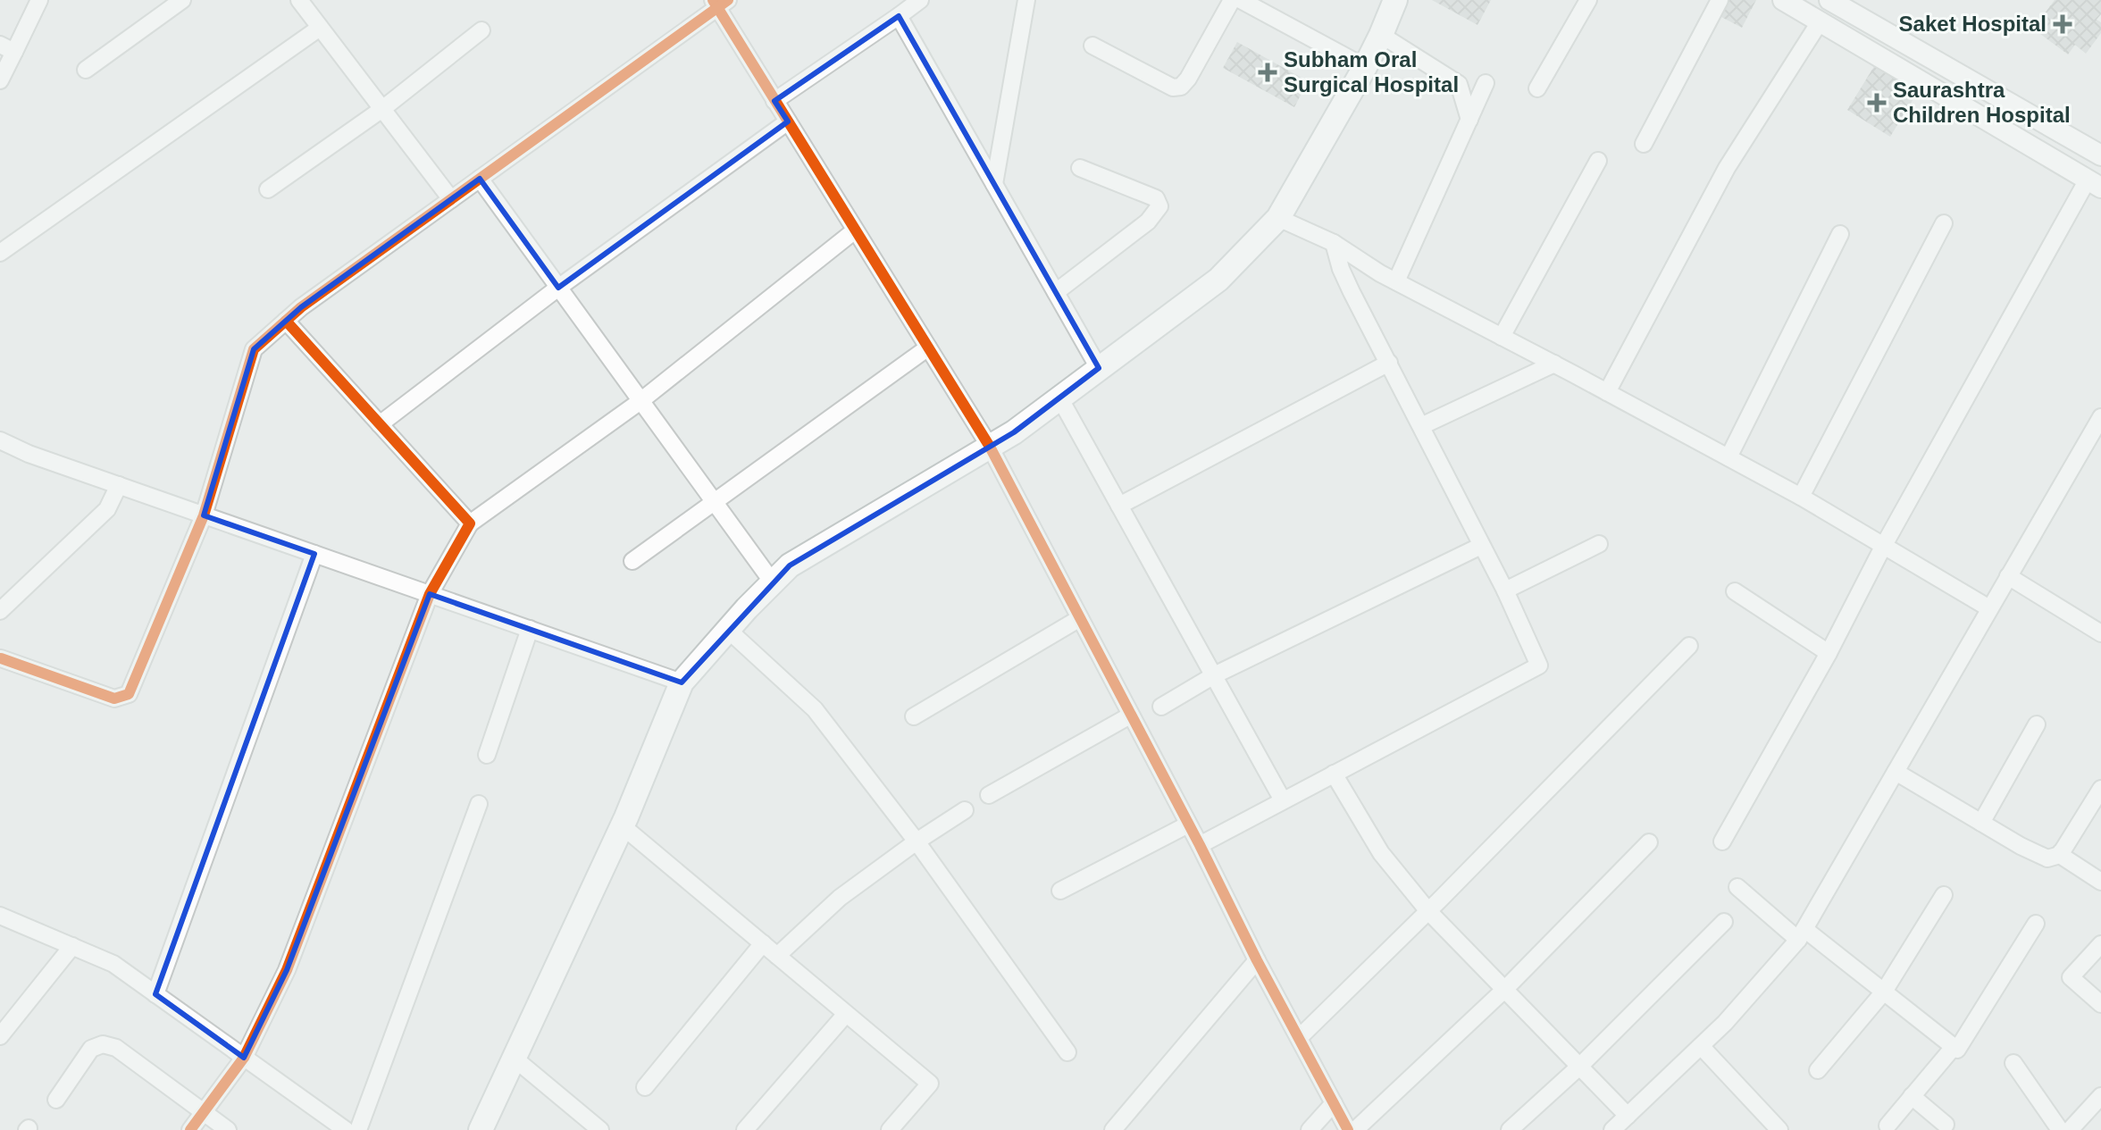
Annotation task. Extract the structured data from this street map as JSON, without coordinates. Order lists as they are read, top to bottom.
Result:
{
  "places": {
    "health": ["Saket Hospital", "Subham Oral Surgical Hospital", "Saurashtra Children Hospital"]
  }
}
